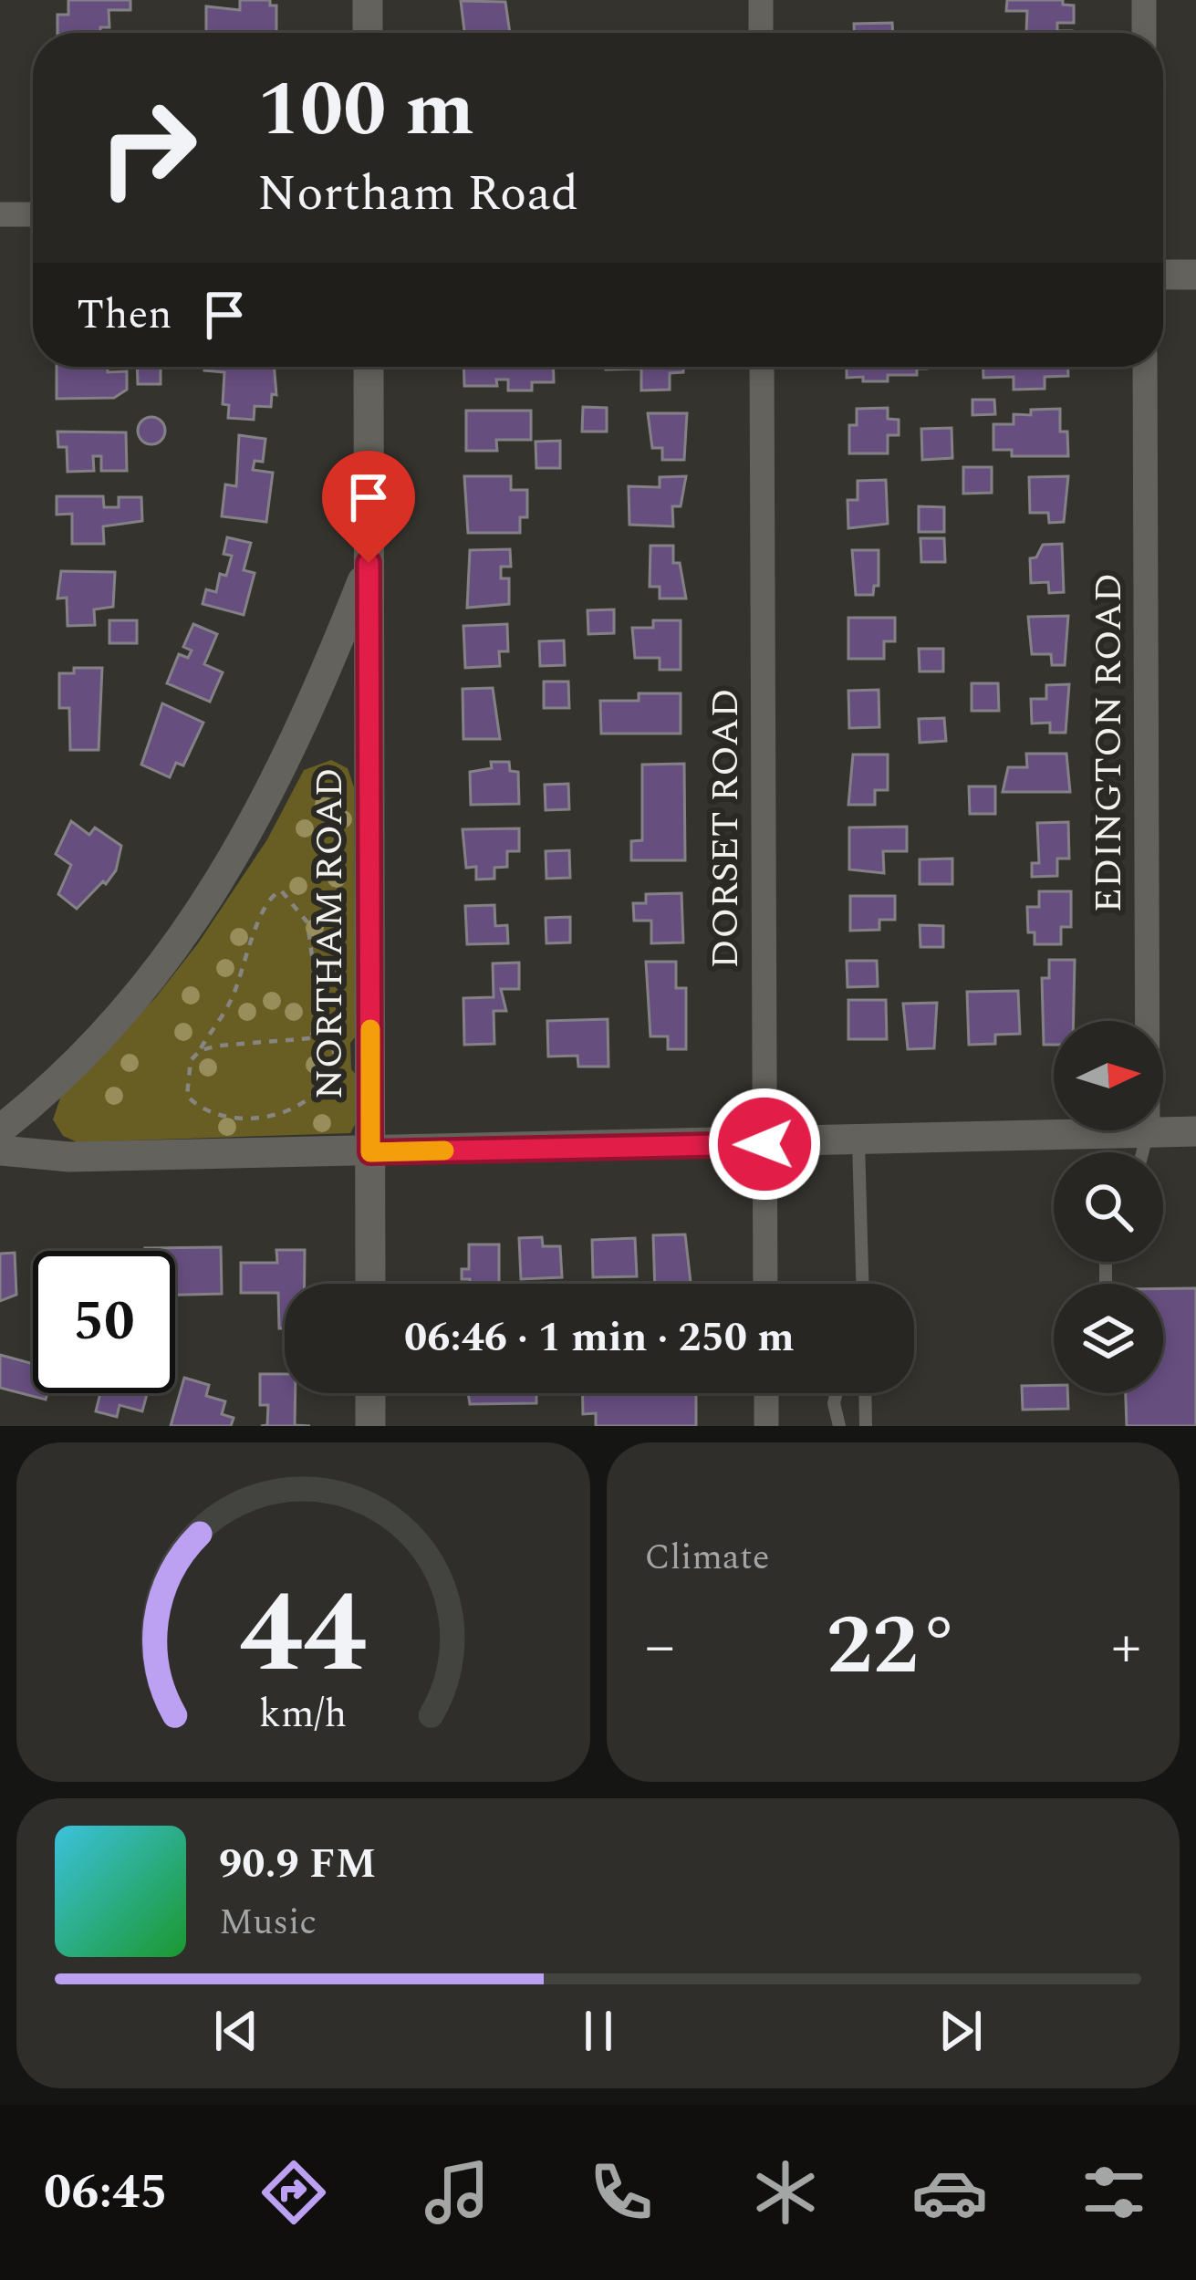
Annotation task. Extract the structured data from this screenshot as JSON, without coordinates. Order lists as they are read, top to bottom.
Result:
{
  "streets": {
    "street": ["EDINGTON ROAD", "DORSET ROAD", "NORTHAM ROAD"]
  },
  "north": "right",
  "page": {
    "turn": ["100 m", "Northam Road"],
    "then": "Then",
    "limit": "50",
    "trip": "06:46 · 1 min · 250 m",
    "tile": "Climate",
    "heat": ["−", "22°", "+"],
    "song": ["90.9 FM", "Music"],
    "tabs": "06:45",
    "gauge": ["44", "km/h"]
  }
}
